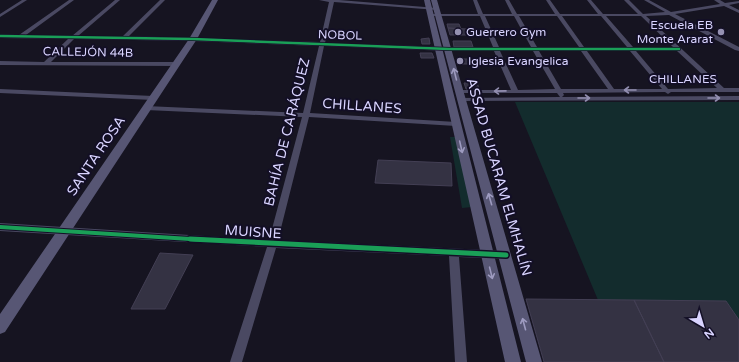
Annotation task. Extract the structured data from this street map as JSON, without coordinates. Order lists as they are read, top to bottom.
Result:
{
  "streets": {
    "main road": ["SANTA ROSA", "ASSAD BUCARAM ELMHALÍN"],
    "street": [
      "NOBOL",
      "CALLEJÓN 44B",
      "CHILLANES",
      "BAHÍA DE CARÁQUEZ",
      "MUISNE"
    ]
  },
  "crossings": [
    ["NOBOL", "BAHÍA DE CARÁQUEZ"],
    ["NOBOL", "SANTA ROSA"],
    ["NOBOL", "ASSAD BUCARAM ELMHALÍN"],
    ["CALLEJÓN 44B", "SANTA ROSA"],
    ["CHILLANES", "BAHÍA DE CARÁQUEZ"],
    ["CHILLANES", "SANTA ROSA"],
    ["CHILLANES", "ASSAD BUCARAM ELMHALÍN"],
    ["BAHÍA DE CARÁQUEZ", "MUISNE"],
    ["SANTA ROSA", "MUISNE"],
    ["ASSAD BUCARAM ELMHALÍN", "MUISNE"]
  ],
  "places": ["Guerrero Gym", "Escuela EB Monte Ararat", "Iglesia Evangelica"],
  "north": "bottom right"
}
